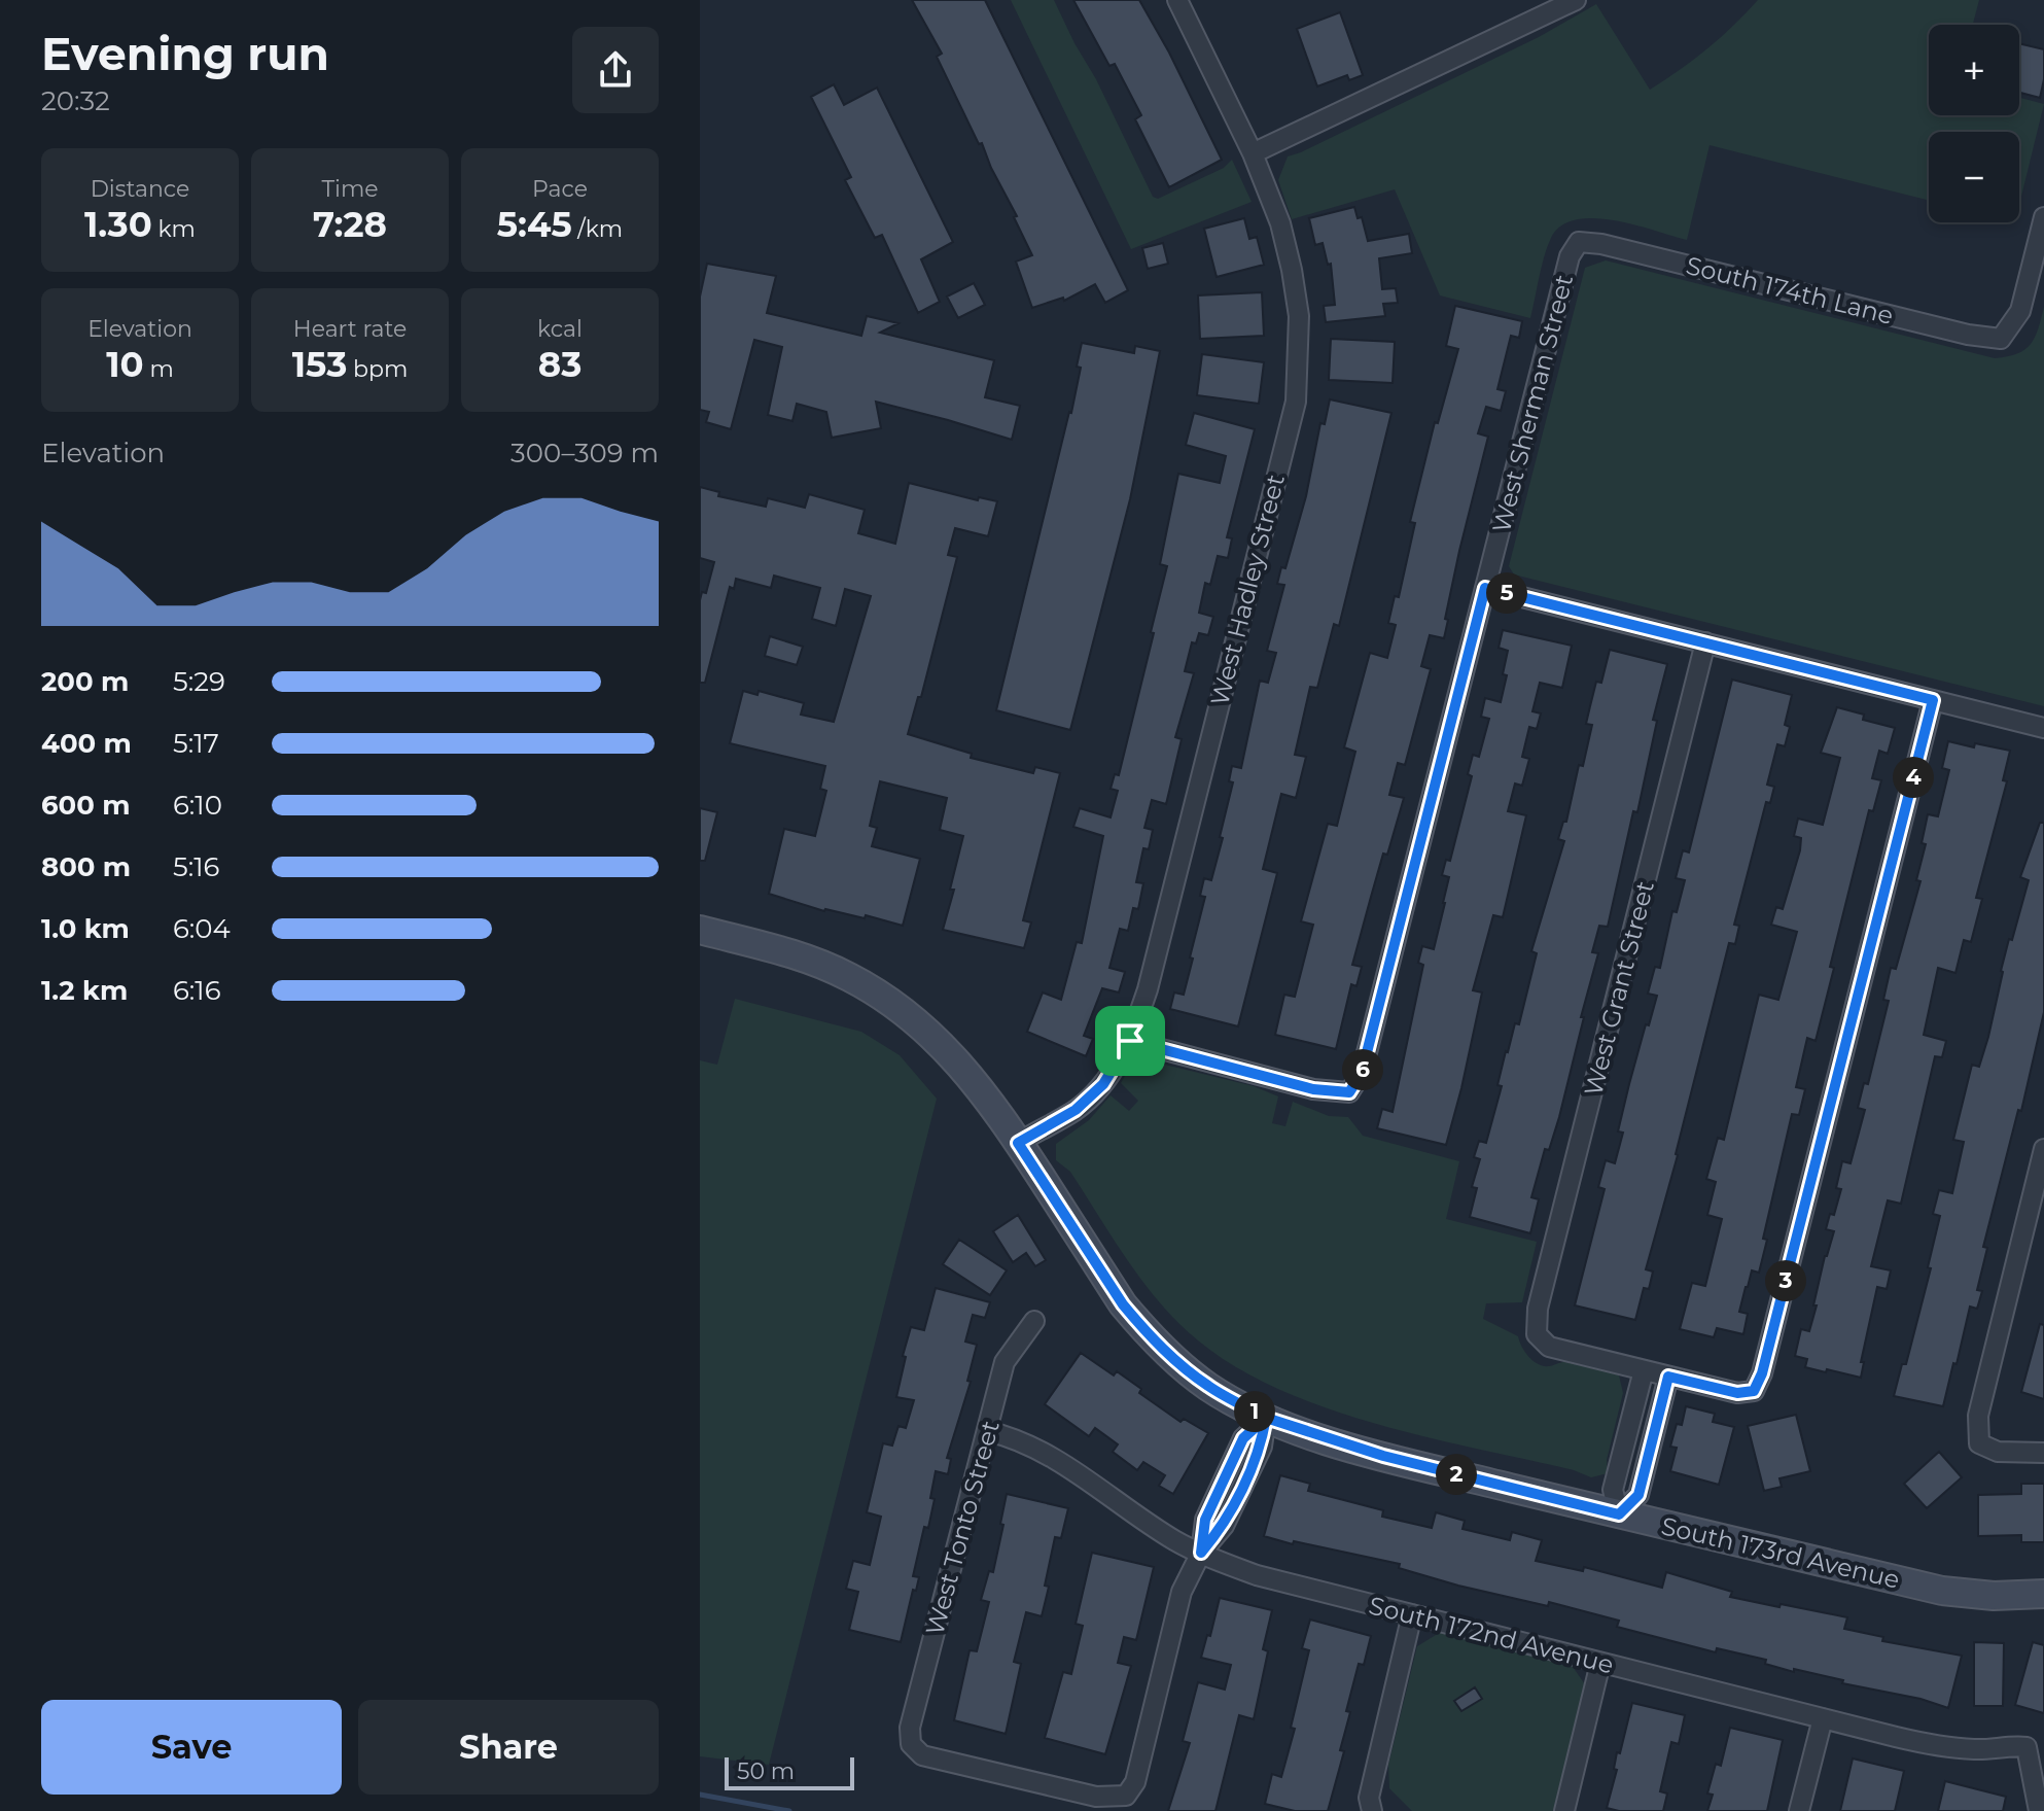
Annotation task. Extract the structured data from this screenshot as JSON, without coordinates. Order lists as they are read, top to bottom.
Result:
{
  "streets": {
    "street": [
      "South 174th Lane",
      "West Sherman Street",
      "West Hadley Street",
      "West Grant Street",
      "West Tonto Street",
      "South 173rd Avenue",
      "South 172nd Avenue"
    ]
  },
  "crossings": [
    ["South 174th Lane", "West Sherman Street"],
    ["West Sherman Street", "West Hadley Street"],
    ["West Hadley Street", "South 173rd Avenue"],
    ["West Tonto Street", "South 172nd Avenue"]
  ],
  "scale_bar": "50 m",
  "page": {
    "heading": ["Evening run", "20:32"],
    "map_buttons": ["+", "−"],
    "stats": [
      ["Distance", "1.30 km"],
      ["Time", "7:28"],
      ["Pace", "5:45 /km"],
      ["Elevation", "10 m"],
      ["Heart rate", "153 bpm"],
      ["kcal", "83"]
    ],
    "chart": ["Elevation", "300–309 m"],
    "pins": [
      "5",
      "4",
      "6",
      "3",
      "1",
      "2"
    ],
    "list": [
      {
        "name": "200 m",
        "note": "5:29"
      },
      {
        "name": "400 m",
        "note": "5:17"
      },
      {
        "name": "600 m",
        "note": "6:10"
      },
      {
        "name": "800 m",
        "note": "5:16"
      },
      {
        "name": "1.0 km",
        "note": "6:04"
      },
      {
        "name": "1.2 km",
        "note": "6:16"
      }
    ],
    "buttons": ["Save", "Share"],
    "scale": "50 m"
  }
}
